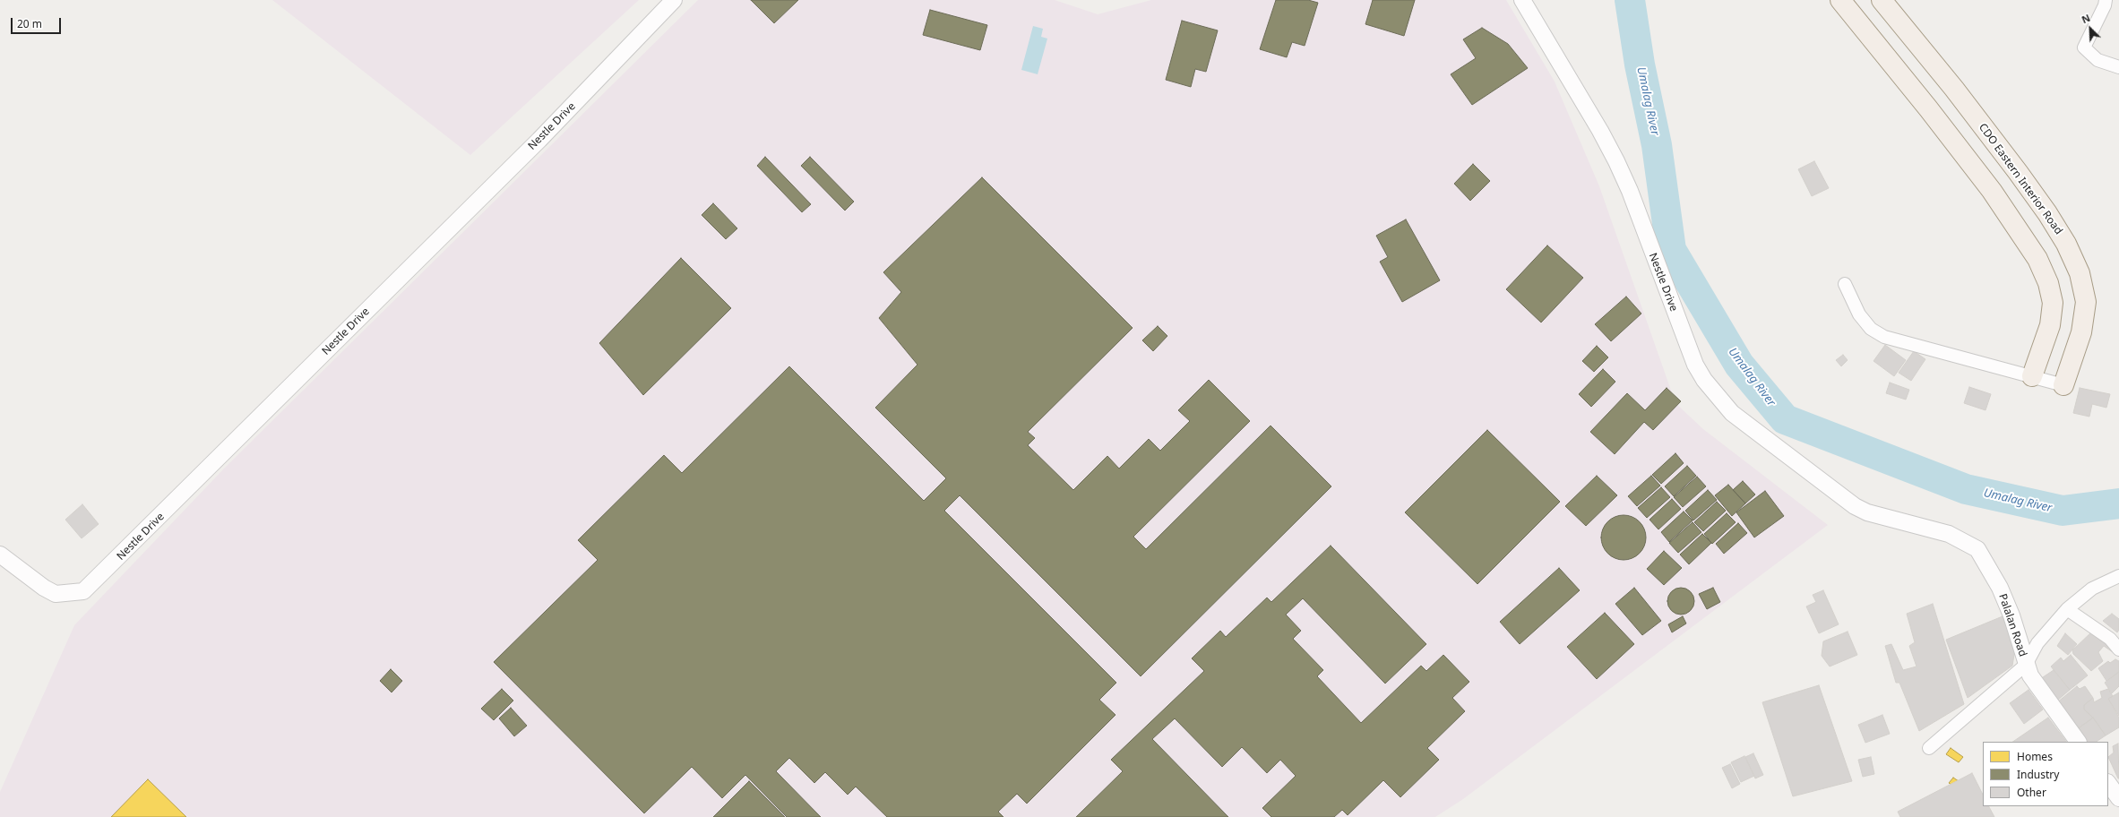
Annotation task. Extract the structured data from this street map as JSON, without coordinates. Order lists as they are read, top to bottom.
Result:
{
  "streets": {
    "main road": ["CDO Eastern Interior Road"],
    "street": ["Nestle Drive", "Palalan Road"]
  },
  "crossings": [
    ["Nestle Drive", "Palalan Road"]
  ],
  "water": ["Umalag River"],
  "legend": ["Homes", "Industry", "Other"],
  "scale_bar": "20 m",
  "north": "top left"
}
